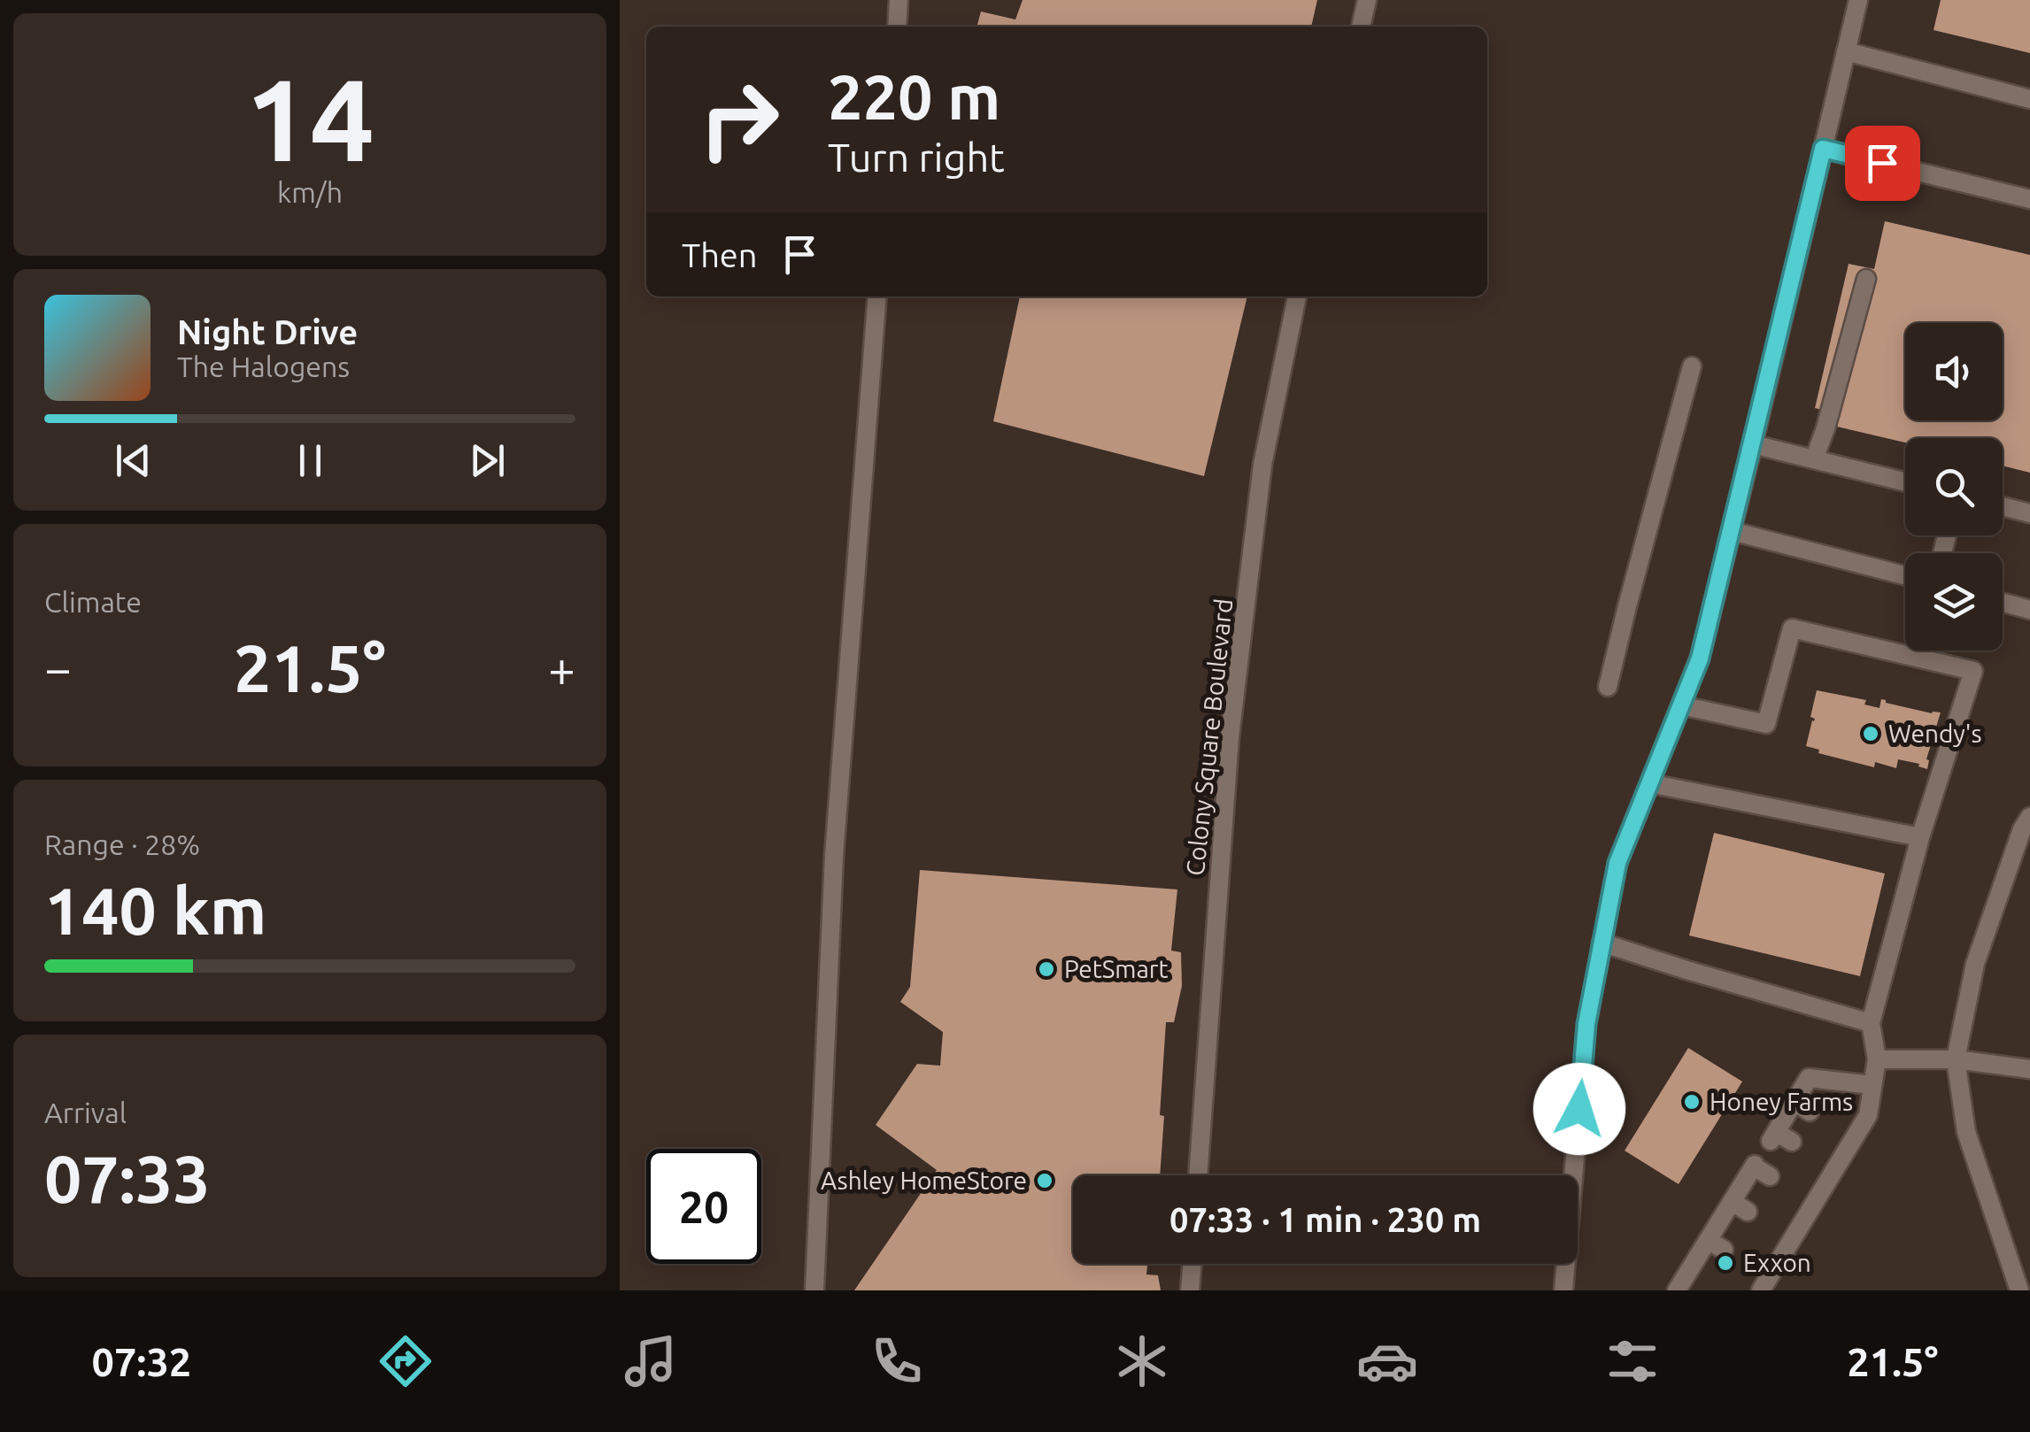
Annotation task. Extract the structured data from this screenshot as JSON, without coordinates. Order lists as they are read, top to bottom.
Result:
{
  "streets": {
    "street": ["Colony Square Boulevard"]
  },
  "places": [
    "Wendy's",
    "PetSmart",
    "Honey Farms",
    "Ashley HomeStore",
    "Exxon"
  ],
  "page": {
    "tile": [
      ["14", "km/h"],
      "Climate",
      ["Range · 28%", "140 km"],
      ["Arrival", "07:33"]
    ],
    "turn": ["220 m", "Turn right"],
    "then": "Then",
    "song": ["Night Drive", "The Halogens"],
    "heat": ["−", "21.5°", "+"],
    "limit": "20",
    "trip": "07:33 · 1 min · 230 m",
    "tabs": ["07:32", "21.5°"]
  }
}
